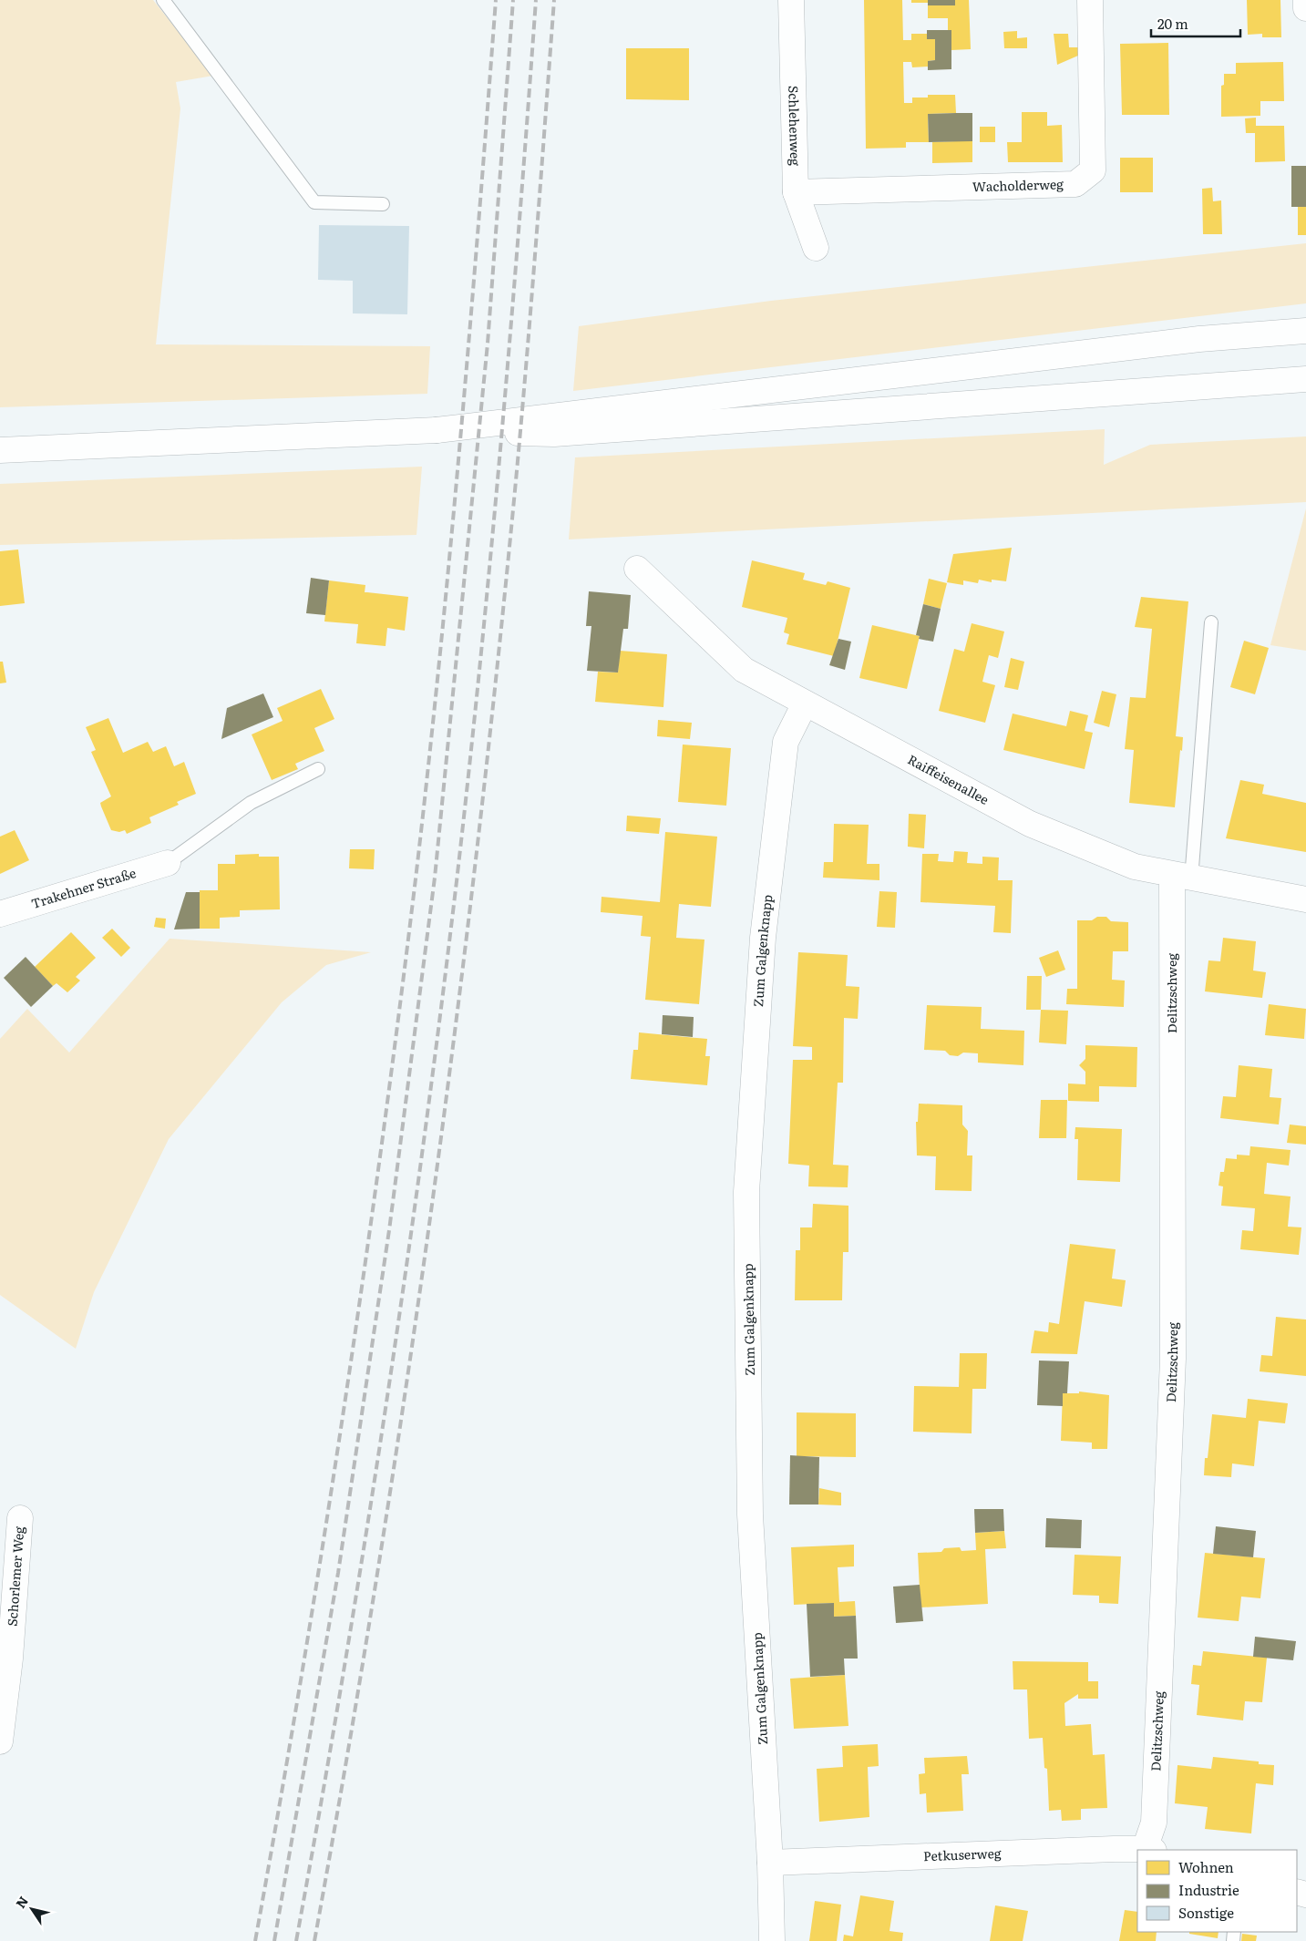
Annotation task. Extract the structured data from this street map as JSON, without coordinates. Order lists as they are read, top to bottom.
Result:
{
  "streets": {
    "main road": [
      "Schlehenweg",
      "Wacholderweg",
      "Raiffeisenallee",
      "Trakehner Straße",
      "Zum Galgenknapp",
      "Delitzschweg",
      "Schorlemer Weg",
      "Petkuserweg"
    ]
  },
  "crossings": [
    ["Schlehenweg", "Wacholderweg"],
    ["Raiffeisenallee", "Zum Galgenknapp"],
    ["Raiffeisenallee", "Delitzschweg"],
    ["Zum Galgenknapp", "Petkuserweg"]
  ],
  "legend": ["Wohnen", "Industrie", "Sonstige"],
  "scale_bar": "20 m",
  "north": "top left"
}
